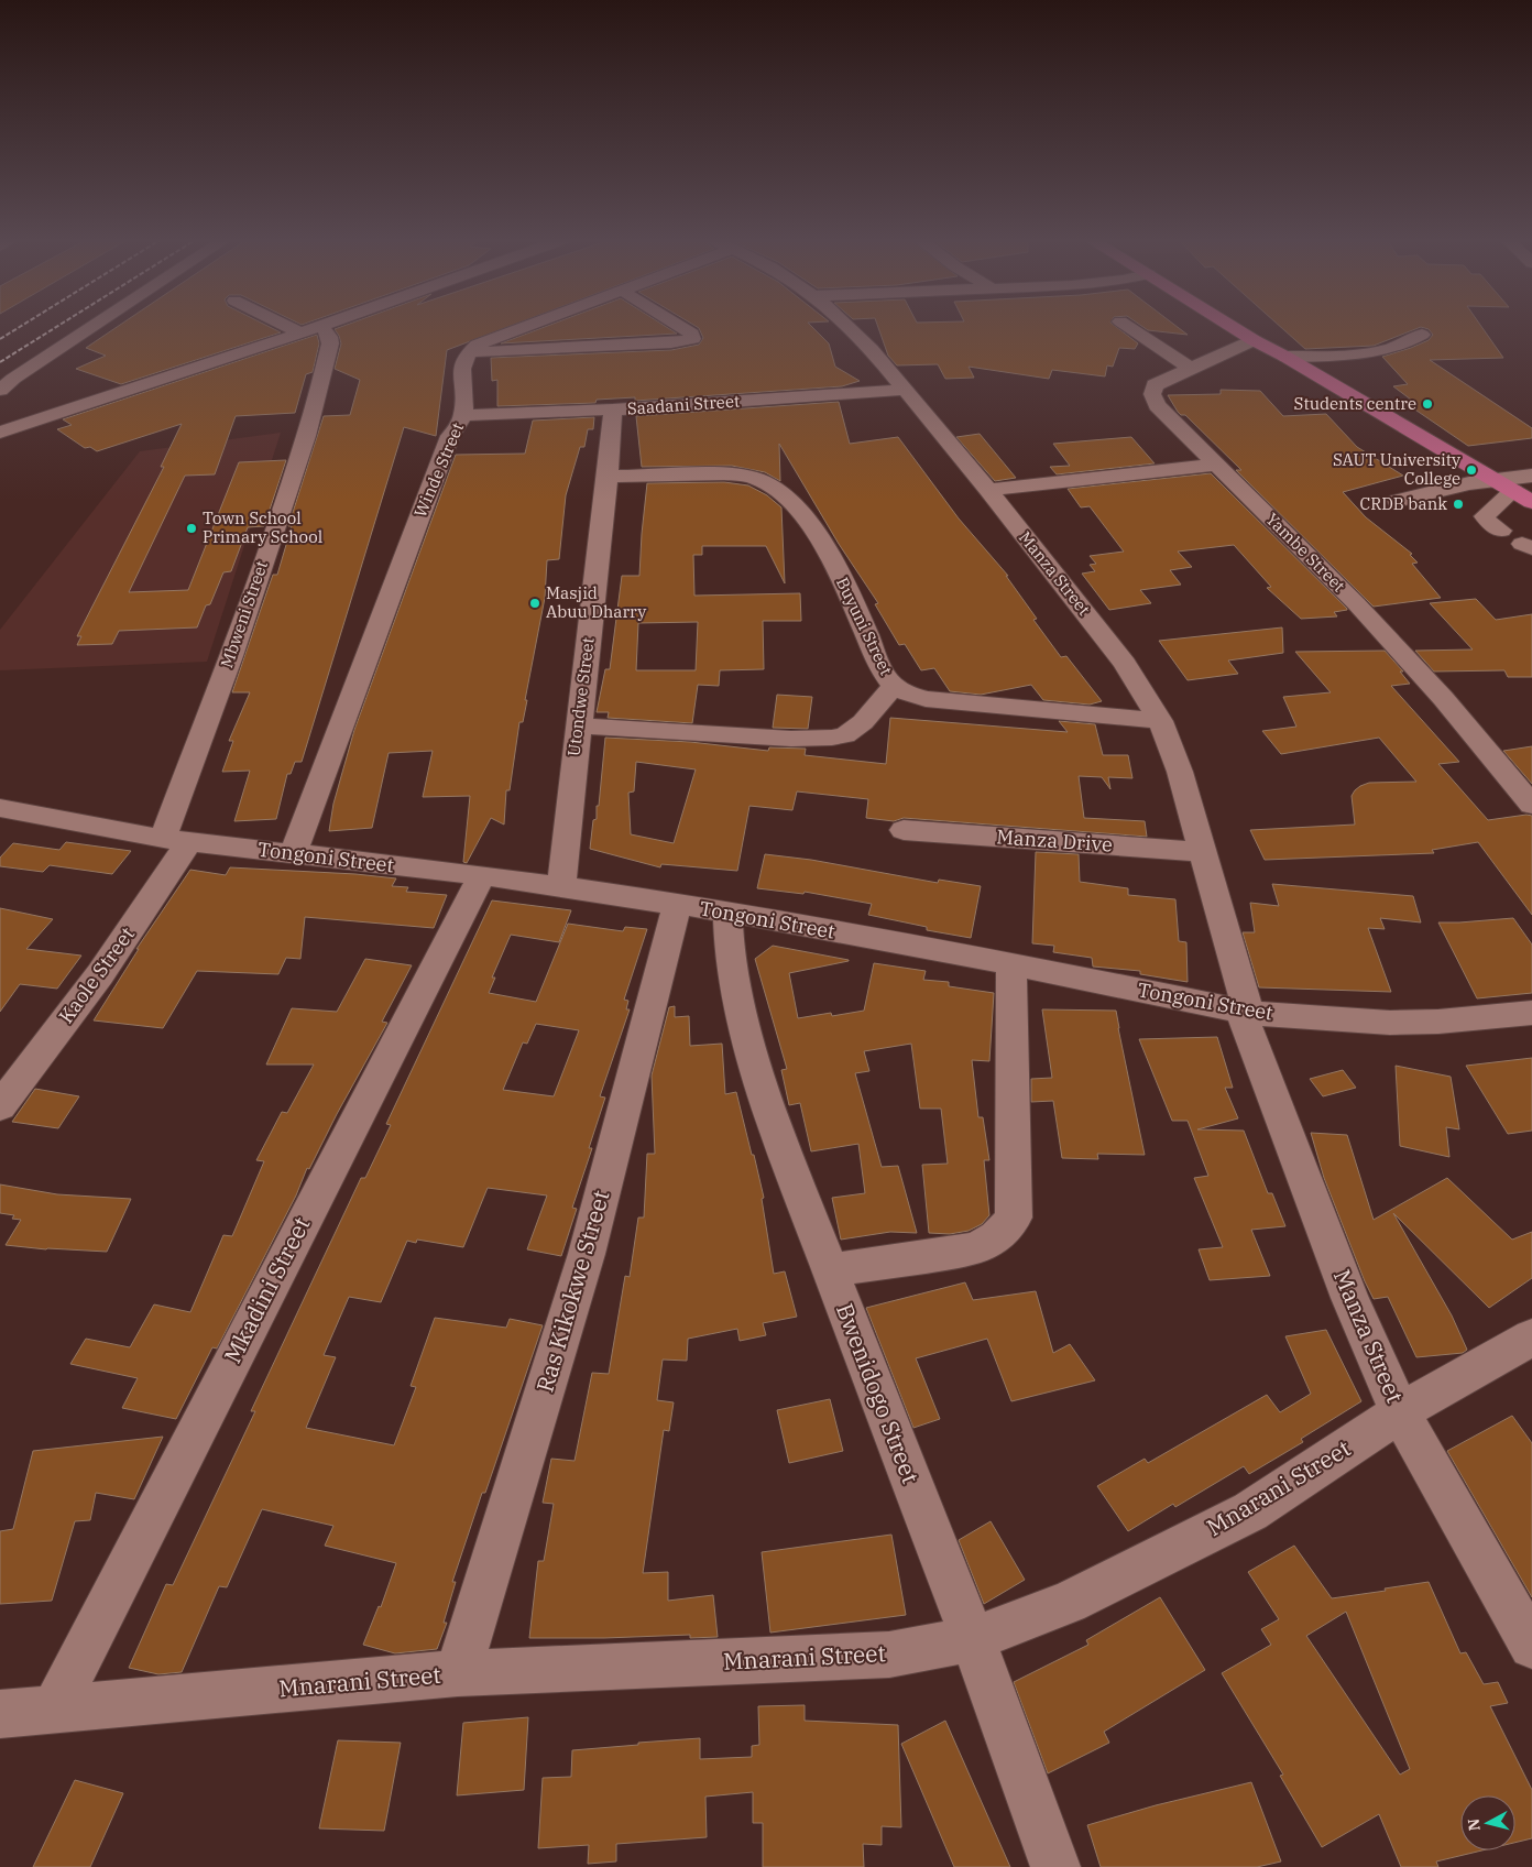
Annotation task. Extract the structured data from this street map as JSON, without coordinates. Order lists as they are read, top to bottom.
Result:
{
  "streets": {
    "street": [
      "Saadani Street",
      "Winde Street",
      "Yambe Street",
      "Manza Street",
      "Mbweni Street",
      "Buyuni Street",
      "Utondwe Street",
      "Manza Drive",
      "Tongoni Street",
      "Kaole Street",
      "Mkadini Street",
      "Ras Kikokwe Street",
      "Bwenidogo Street",
      "Mnarani Street"
    ]
  },
  "crossings": [
    ["Saadani Street", "Winde Street"],
    ["Saadani Street", "Manza Street"],
    ["Saadani Street", "Utondwe Street"],
    ["Winde Street", "Tongoni Street"],
    ["Manza Street", "Buyuni Street"],
    ["Manza Street", "Manza Drive"],
    ["Manza Street", "Tongoni Street"],
    ["Manza Street", "Mnarani Street"],
    ["Mbweni Street", "Tongoni Street"],
    ["Mbweni Street", "Kaole Street"],
    ["Buyuni Street", "Utondwe Street"],
    ["Utondwe Street", "Tongoni Street"],
    ["Tongoni Street", "Kaole Street"],
    ["Tongoni Street", "Mkadini Street"],
    ["Tongoni Street", "Ras Kikokwe Street"],
    ["Tongoni Street", "Bwenidogo Street"],
    ["Mkadini Street", "Mnarani Street"],
    ["Ras Kikokwe Street", "Mnarani Street"],
    ["Bwenidogo Street", "Mnarani Street"]
  ],
  "places": [
    "Students centre",
    "SAUT University College",
    "CRDB bank",
    "Town School Primary School",
    "Masjid Abuu Dharry"
  ],
  "north": "left"
}
